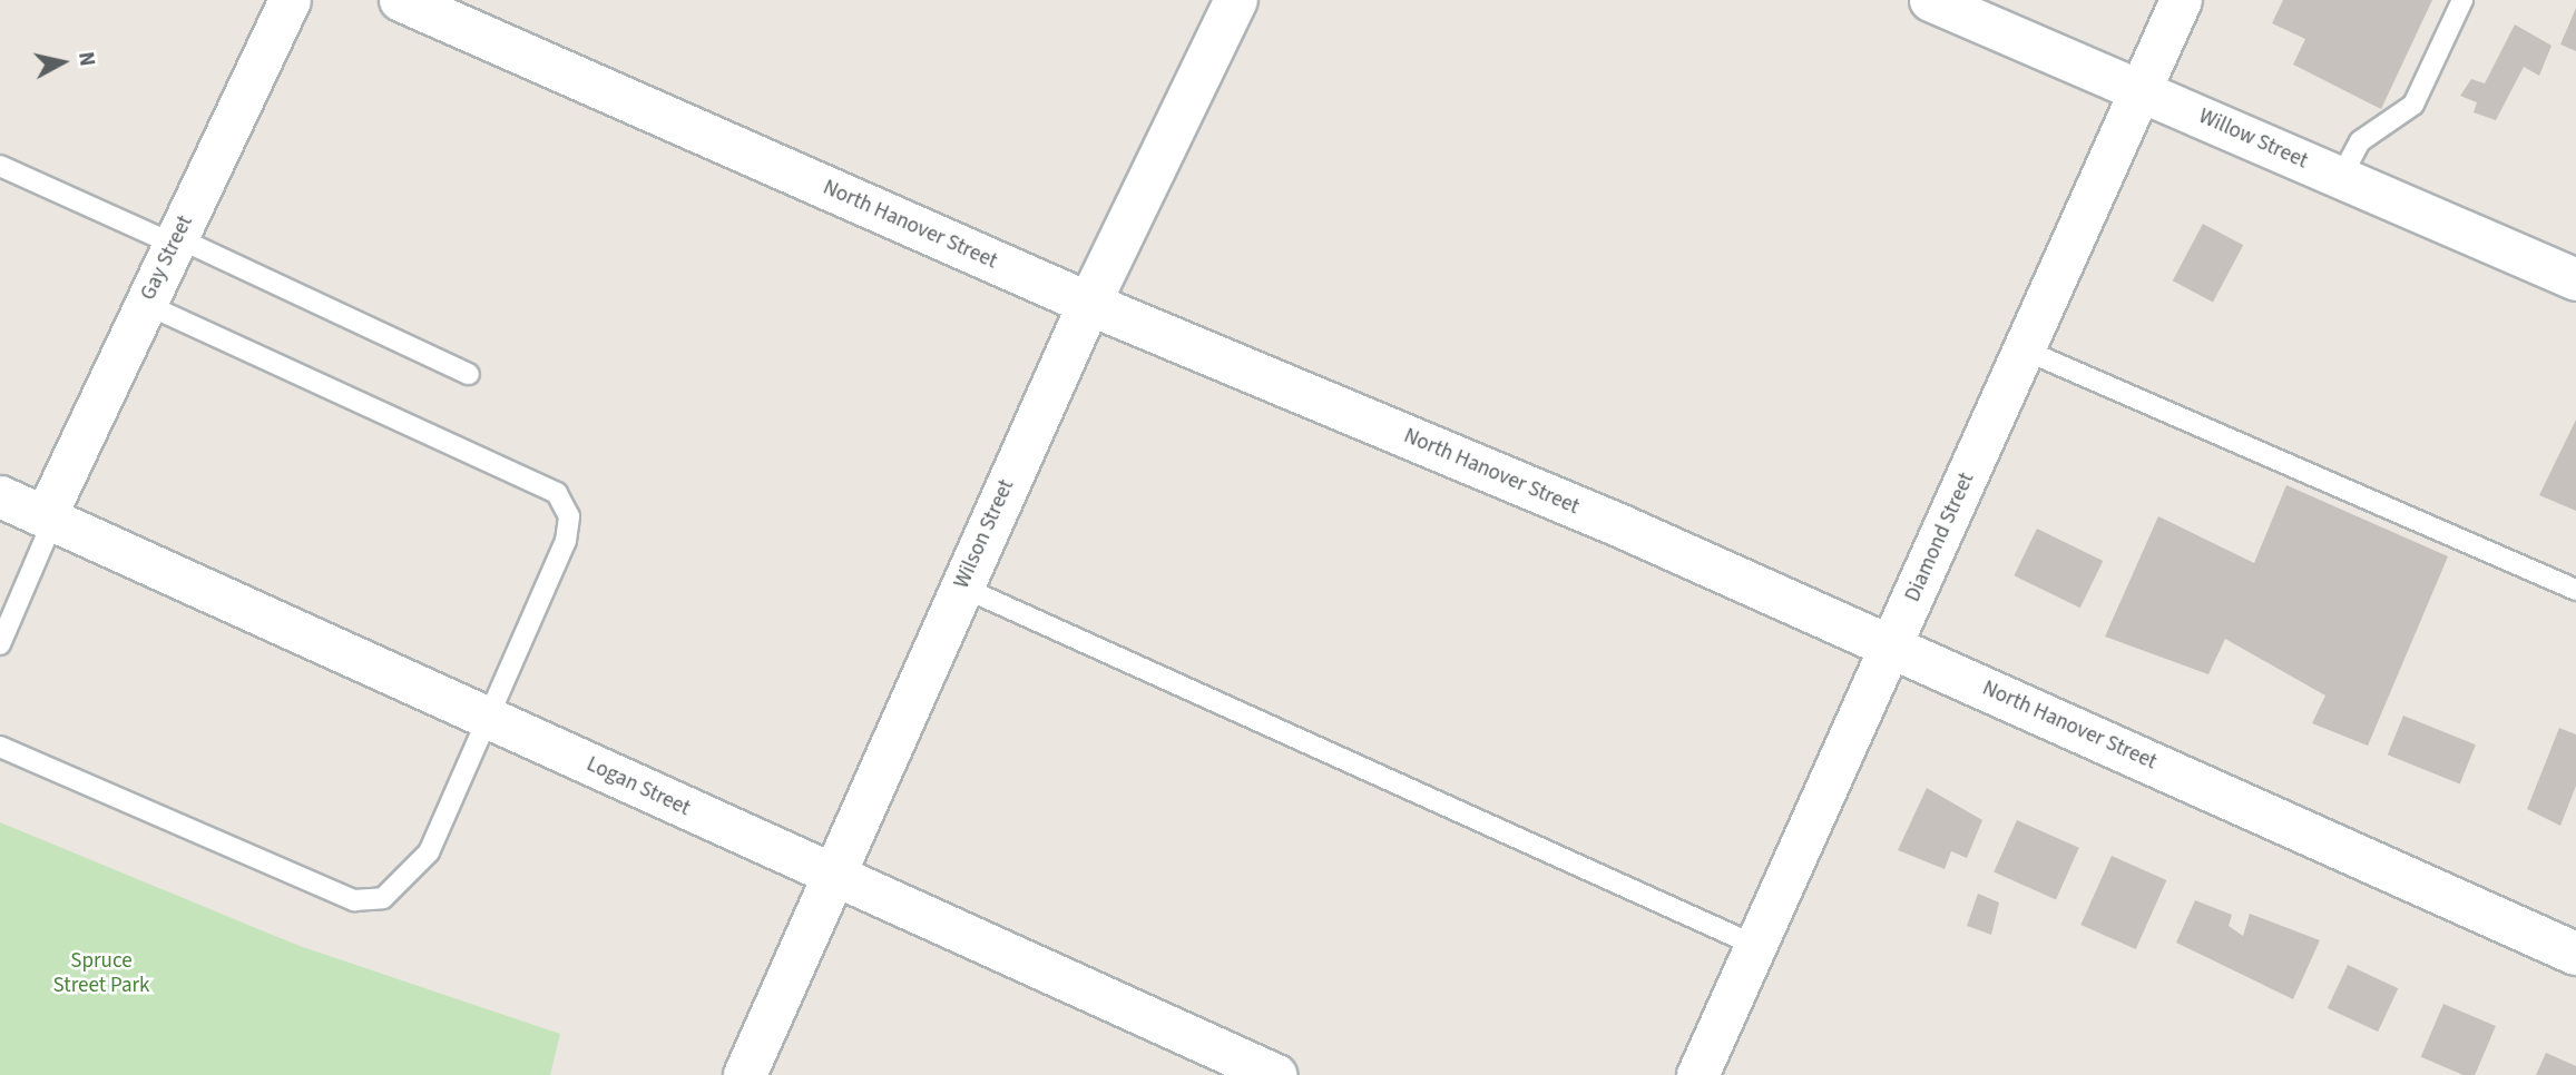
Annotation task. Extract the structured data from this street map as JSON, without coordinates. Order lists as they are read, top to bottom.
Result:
{
  "streets": {
    "street": [
      "Willow Street",
      "North Hanover Street",
      "Gay Street",
      "Wilson Street",
      "Diamond Street",
      "Logan Street"
    ]
  },
  "crossings": [
    ["Willow Street", "Diamond Street"],
    ["North Hanover Street", "Wilson Street"],
    ["North Hanover Street", "Diamond Street"],
    ["Gay Street", "Logan Street"],
    ["Wilson Street", "Logan Street"]
  ],
  "parks": ["Spruce Street Park"],
  "north": "right"
}
